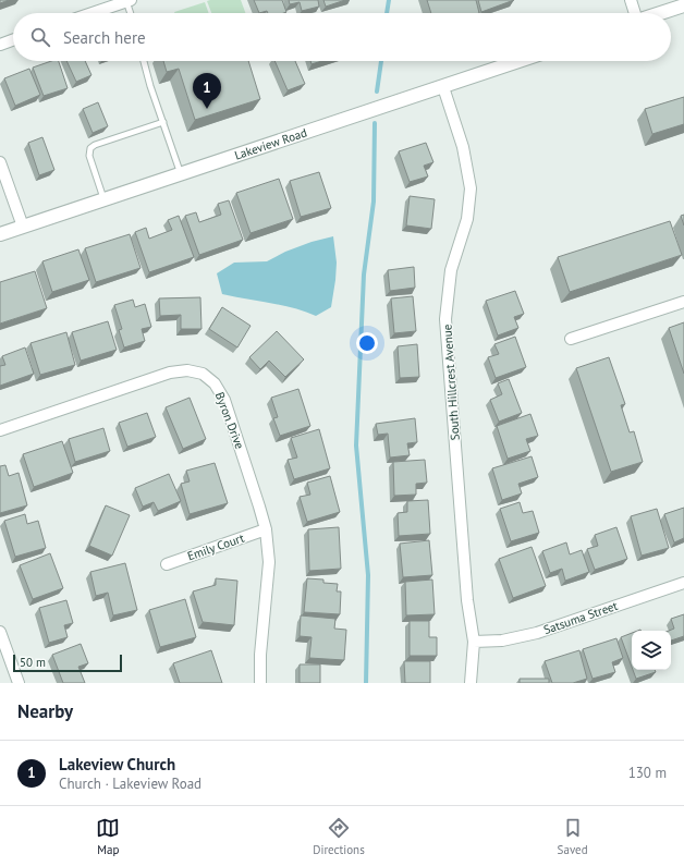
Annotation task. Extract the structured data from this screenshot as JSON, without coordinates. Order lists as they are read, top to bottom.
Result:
{
  "streets": {
    "street": [
      "Lakeview Road",
      "South Hillcrest Avenue",
      "Byron Drive",
      "Emily Court",
      "Satsuma Street"
    ]
  },
  "crossings": [
    ["Lakeview Road", "South Hillcrest Avenue"],
    ["South Hillcrest Avenue", "Satsuma Street"],
    ["Byron Drive", "Emily Court"]
  ],
  "scale_bar": "50 m",
  "page": {
    "search": "Search here",
    "pins": "1",
    "scale": "50 m",
    "heading": "Nearby",
    "list": [
      {
        "mark": "1",
        "name": "Lakeview Church",
        "note": "Church · Lakeview Road",
        "value": "130 m"
      }
    ],
    "nav": ["Map", "Directions", "Saved"]
  }
}
